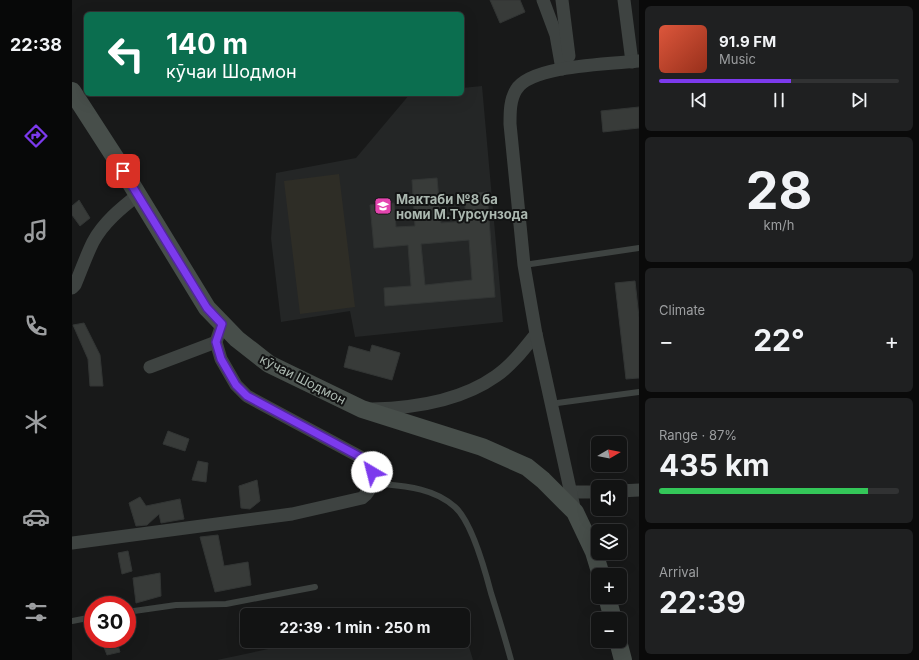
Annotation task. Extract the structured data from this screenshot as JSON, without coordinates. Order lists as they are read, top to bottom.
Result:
{
  "streets": {
    "main road": ["кӯчаи Шодмон"]
  },
  "places": {
    "school or university": ["Мактаби №8 ба номи М.Турсунзода"]
  },
  "north": "right",
  "page": {
    "tabs": "22:38",
    "turn": ["140 m", "кӯчаи Шодмон"],
    "song": ["91.9 FM", "Music"],
    "tile": [
      ["28", "km/h"],
      "Climate",
      ["Range · 87%", "435 km"],
      ["Arrival", "22:39"]
    ],
    "heat": ["−", "22°", "+"],
    "map_buttons": ["+", "−"],
    "limit": "30",
    "trip": "22:39 · 1 min · 250 m"
  }
}
